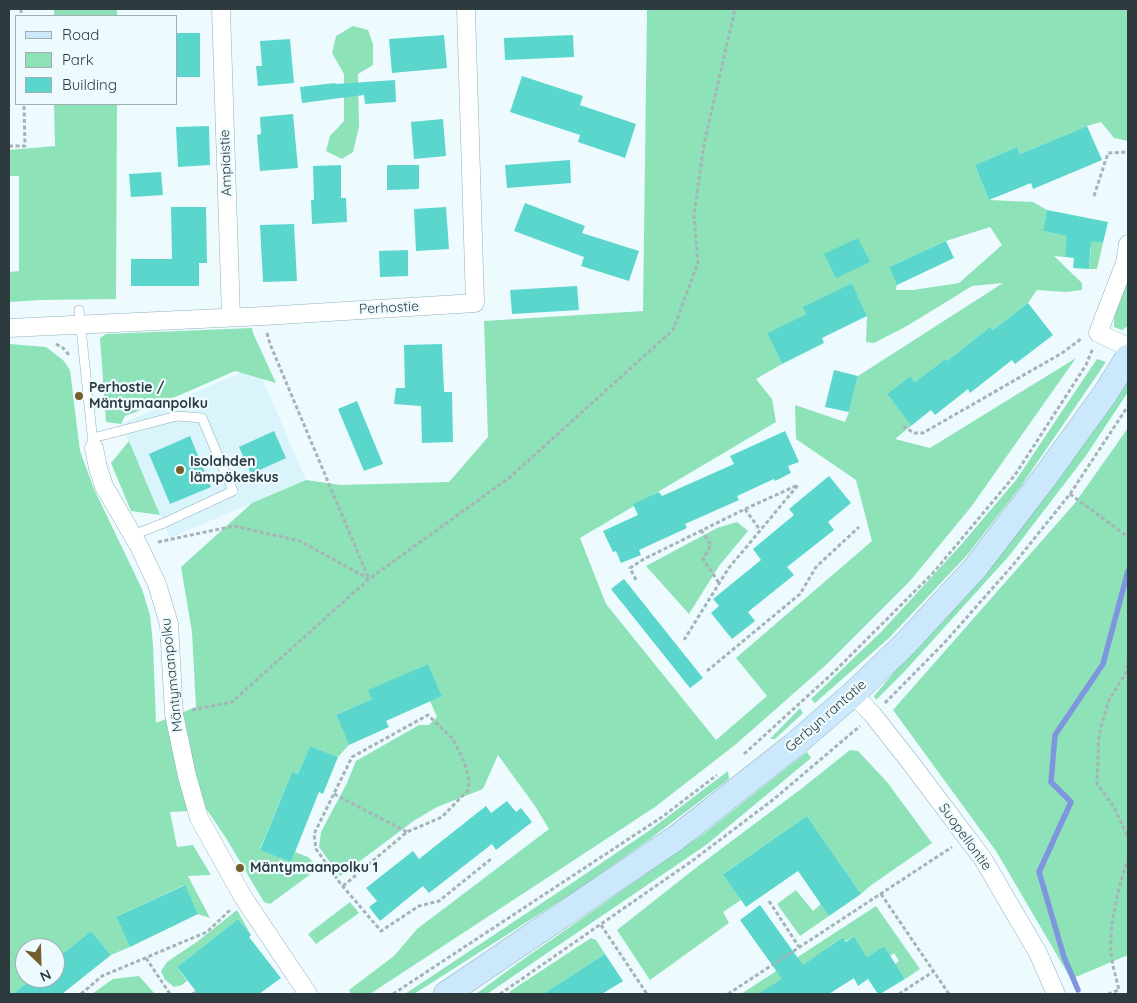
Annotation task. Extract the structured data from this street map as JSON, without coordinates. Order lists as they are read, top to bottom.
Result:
{
  "streets": {
    "main road": ["Gerbyn rantatie"],
    "street": [
      "Ampiaistie",
      "Perhostie",
      "Mäntymaanpolku",
      "Suopellontie"
    ]
  },
  "crossings": [
    ["Ampiaistie", "Perhostie"],
    ["Perhostie", "Mäntymaanpolku"],
    ["Gerbyn rantatie", "Suopellontie"]
  ],
  "places": ["Perhostie / Mäntymaanpolku", "Isolahden lämpökeskus", "Mäntymaanpolku 1"],
  "legend": ["Road", "Park", "Building"],
  "north": "bottom right"
}
